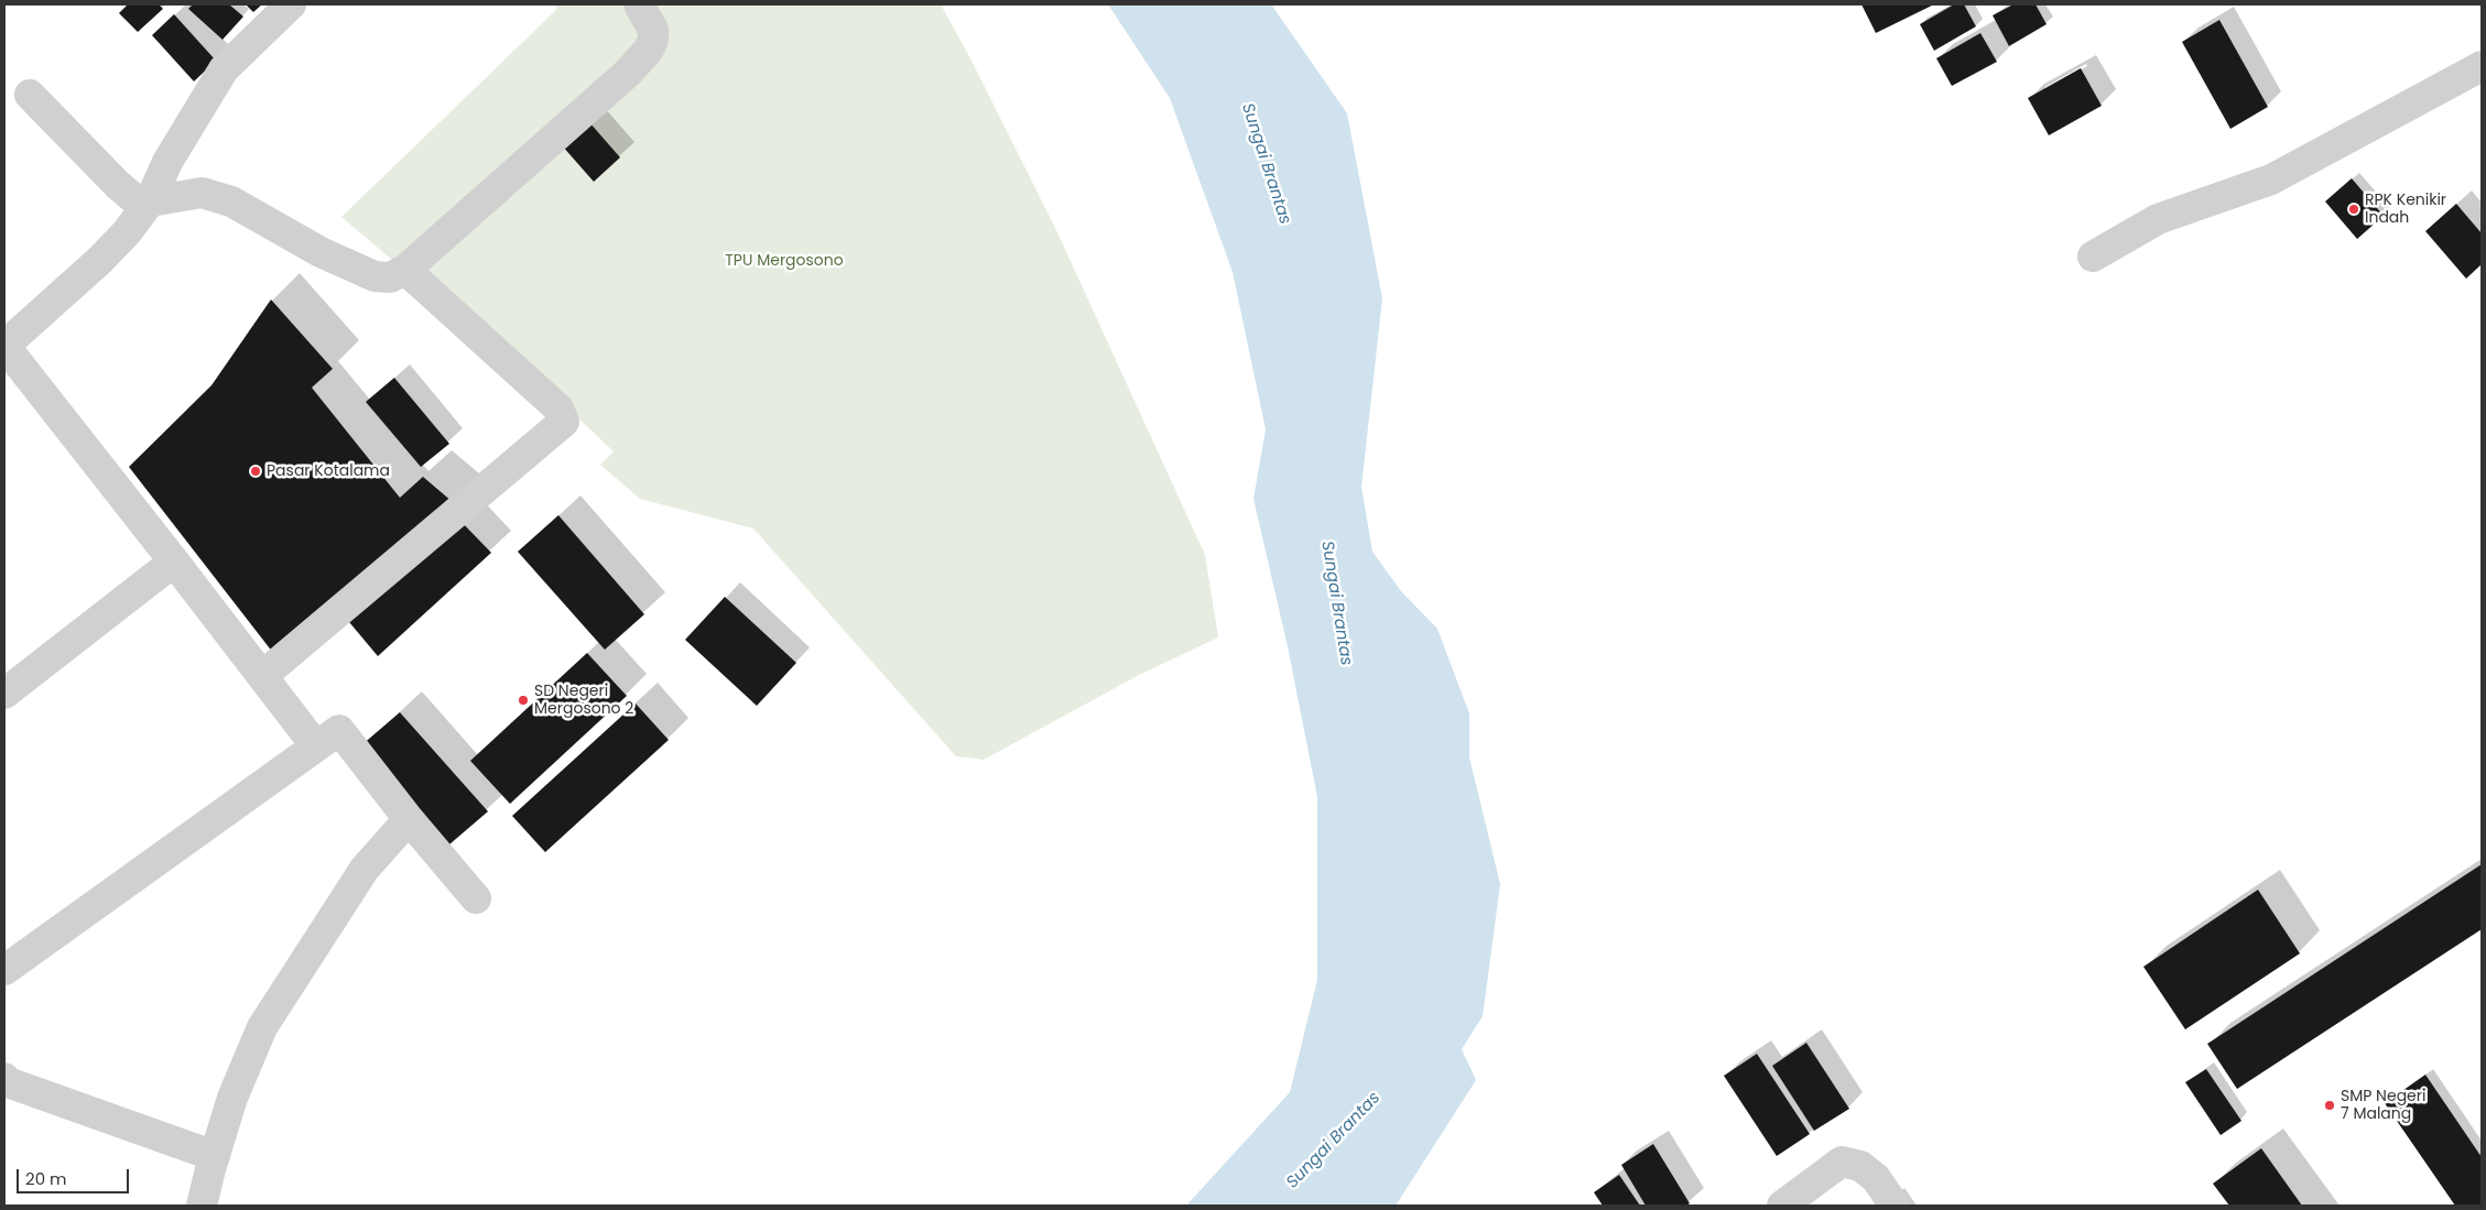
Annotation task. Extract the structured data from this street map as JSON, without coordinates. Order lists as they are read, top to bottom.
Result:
{
  "water": ["Sungai Brantas"],
  "parks": ["TPU Mergosono"],
  "places": [
    "RPK Kenikir Indah",
    "Pasar Kotalama",
    "SD Negeri Mergosono 2",
    "SMP Negeri 7 Malang"
  ],
  "scale_bar": "20 m"
}
